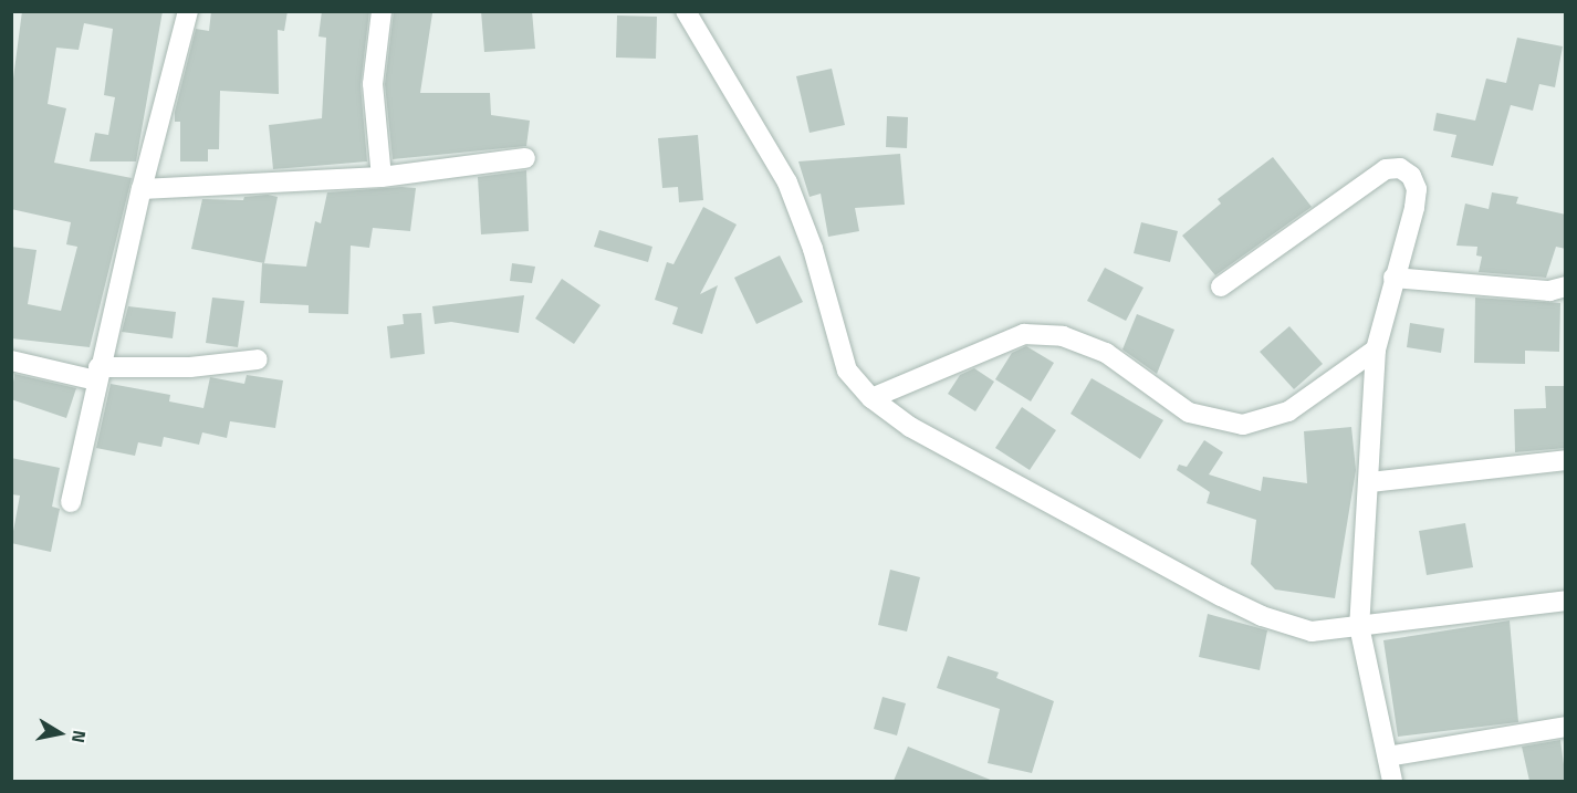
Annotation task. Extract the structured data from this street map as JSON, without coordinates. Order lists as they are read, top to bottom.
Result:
{
  "north": "right"
}
